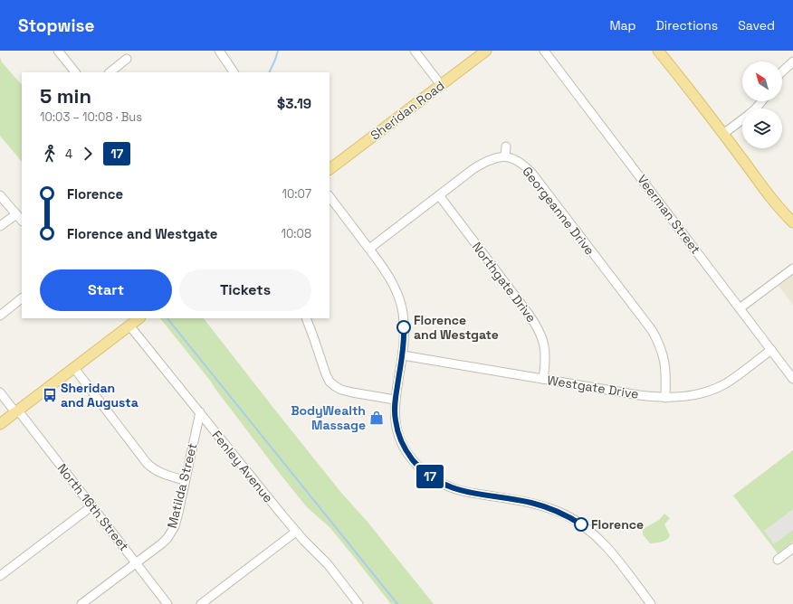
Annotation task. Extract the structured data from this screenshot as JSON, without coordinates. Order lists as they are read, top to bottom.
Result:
{
  "streets": {
    "main road": ["Sheridan Road"],
    "street": [
      "Georgeanne Drive",
      "Veerman Street",
      "Northgate Drive",
      "Westgate Drive",
      "Fenley Avenue",
      "Matilda Street",
      "North 16th Street"
    ]
  },
  "crossings": [
    ["Georgeanne Drive", "Westgate Drive"],
    ["Veerman Street", "Westgate Drive"],
    ["Northgate Drive", "Westgate Drive"],
    ["Fenley Avenue", "Matilda Street"],
    ["Matilda Street", "North 16th Street"]
  ],
  "places": {
    "other": ["Florence and Westgate", "Florence"],
    "bus stop": ["Sheridan and Augusta"],
    "shop": ["BodyWealth Massage"]
  },
  "lines": ["bus line 17"],
  "north": "top left",
  "page": {
    "header": "Stopwise",
    "nav": ["Map", "Directions", "Saved"],
    "on_map": "17",
    "heading": ["5 min", "10:03 – 10:08 · Bus", "$3.19"],
    "legs": ["4", "17"],
    "list": [
      {
        "name": "Florence",
        "value": "10:07"
      },
      {
        "name": "Florence and Westgate",
        "value": "10:08"
      }
    ],
    "buttons": ["Start", "Tickets"]
  }
}
